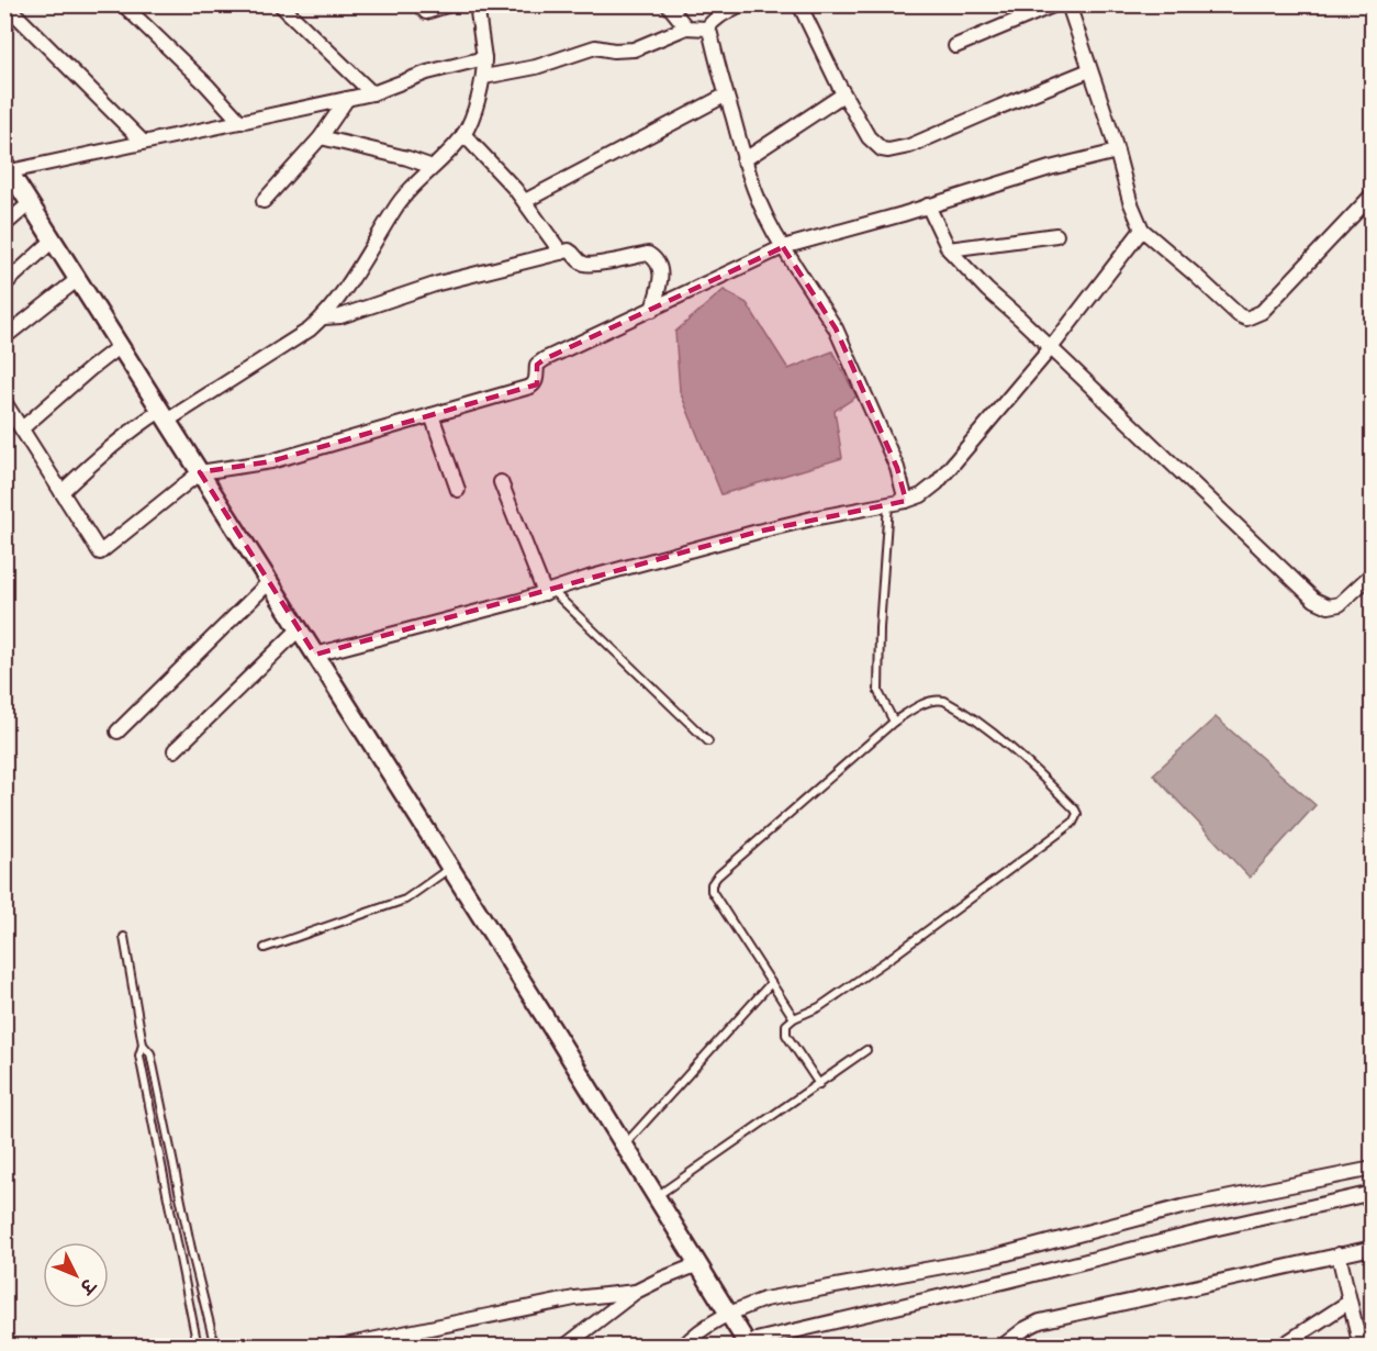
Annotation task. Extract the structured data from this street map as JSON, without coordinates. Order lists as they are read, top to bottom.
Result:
{
  "north": "bottom right"
}
